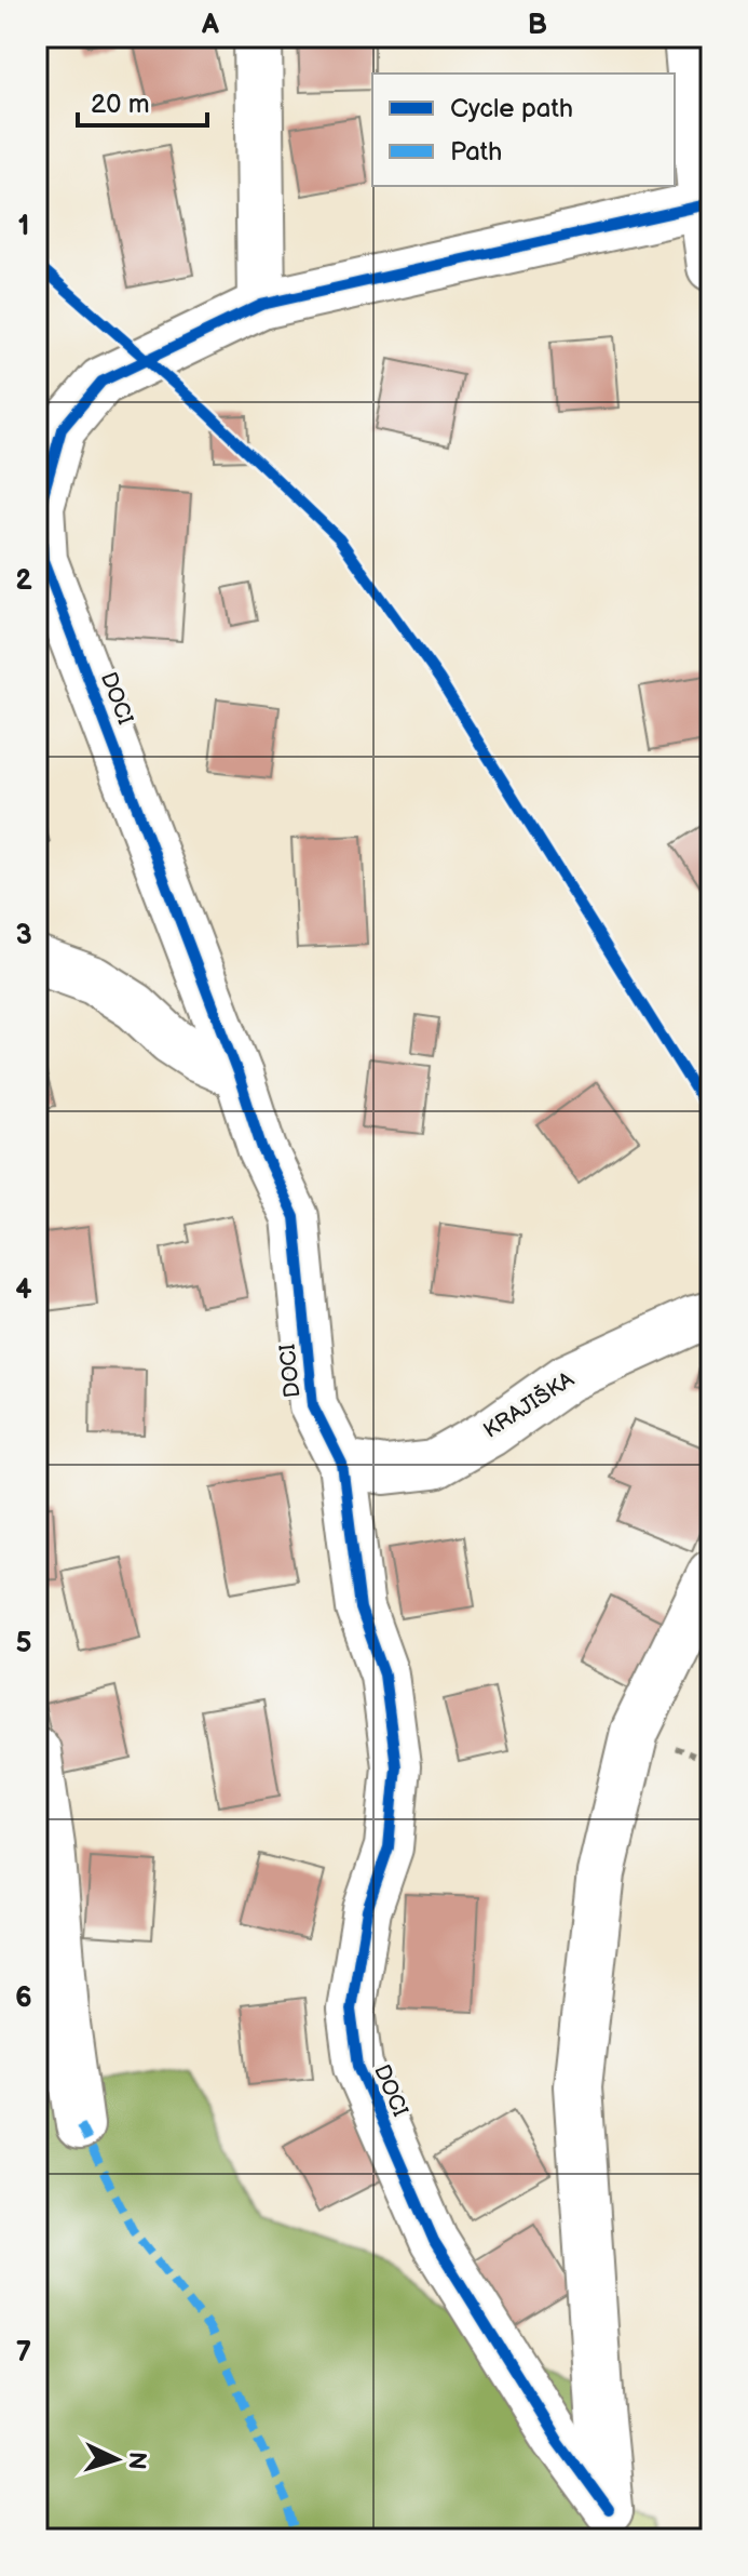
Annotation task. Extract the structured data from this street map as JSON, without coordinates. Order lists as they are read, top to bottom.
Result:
{
  "streets": {
    "street": ["DOCI", "KRAJIŠKA"]
  },
  "crossings": [
    ["DOCI", "KRAJIŠKA"]
  ],
  "legend": ["Cycle path", "Path"],
  "scale_bar": "20 m",
  "north": "right",
  "grid": {
    "columns": ["A", "B"],
    "rows": [
      "1",
      "2",
      "3",
      "4",
      "5",
      "6",
      "7"
    ]
  }
}
